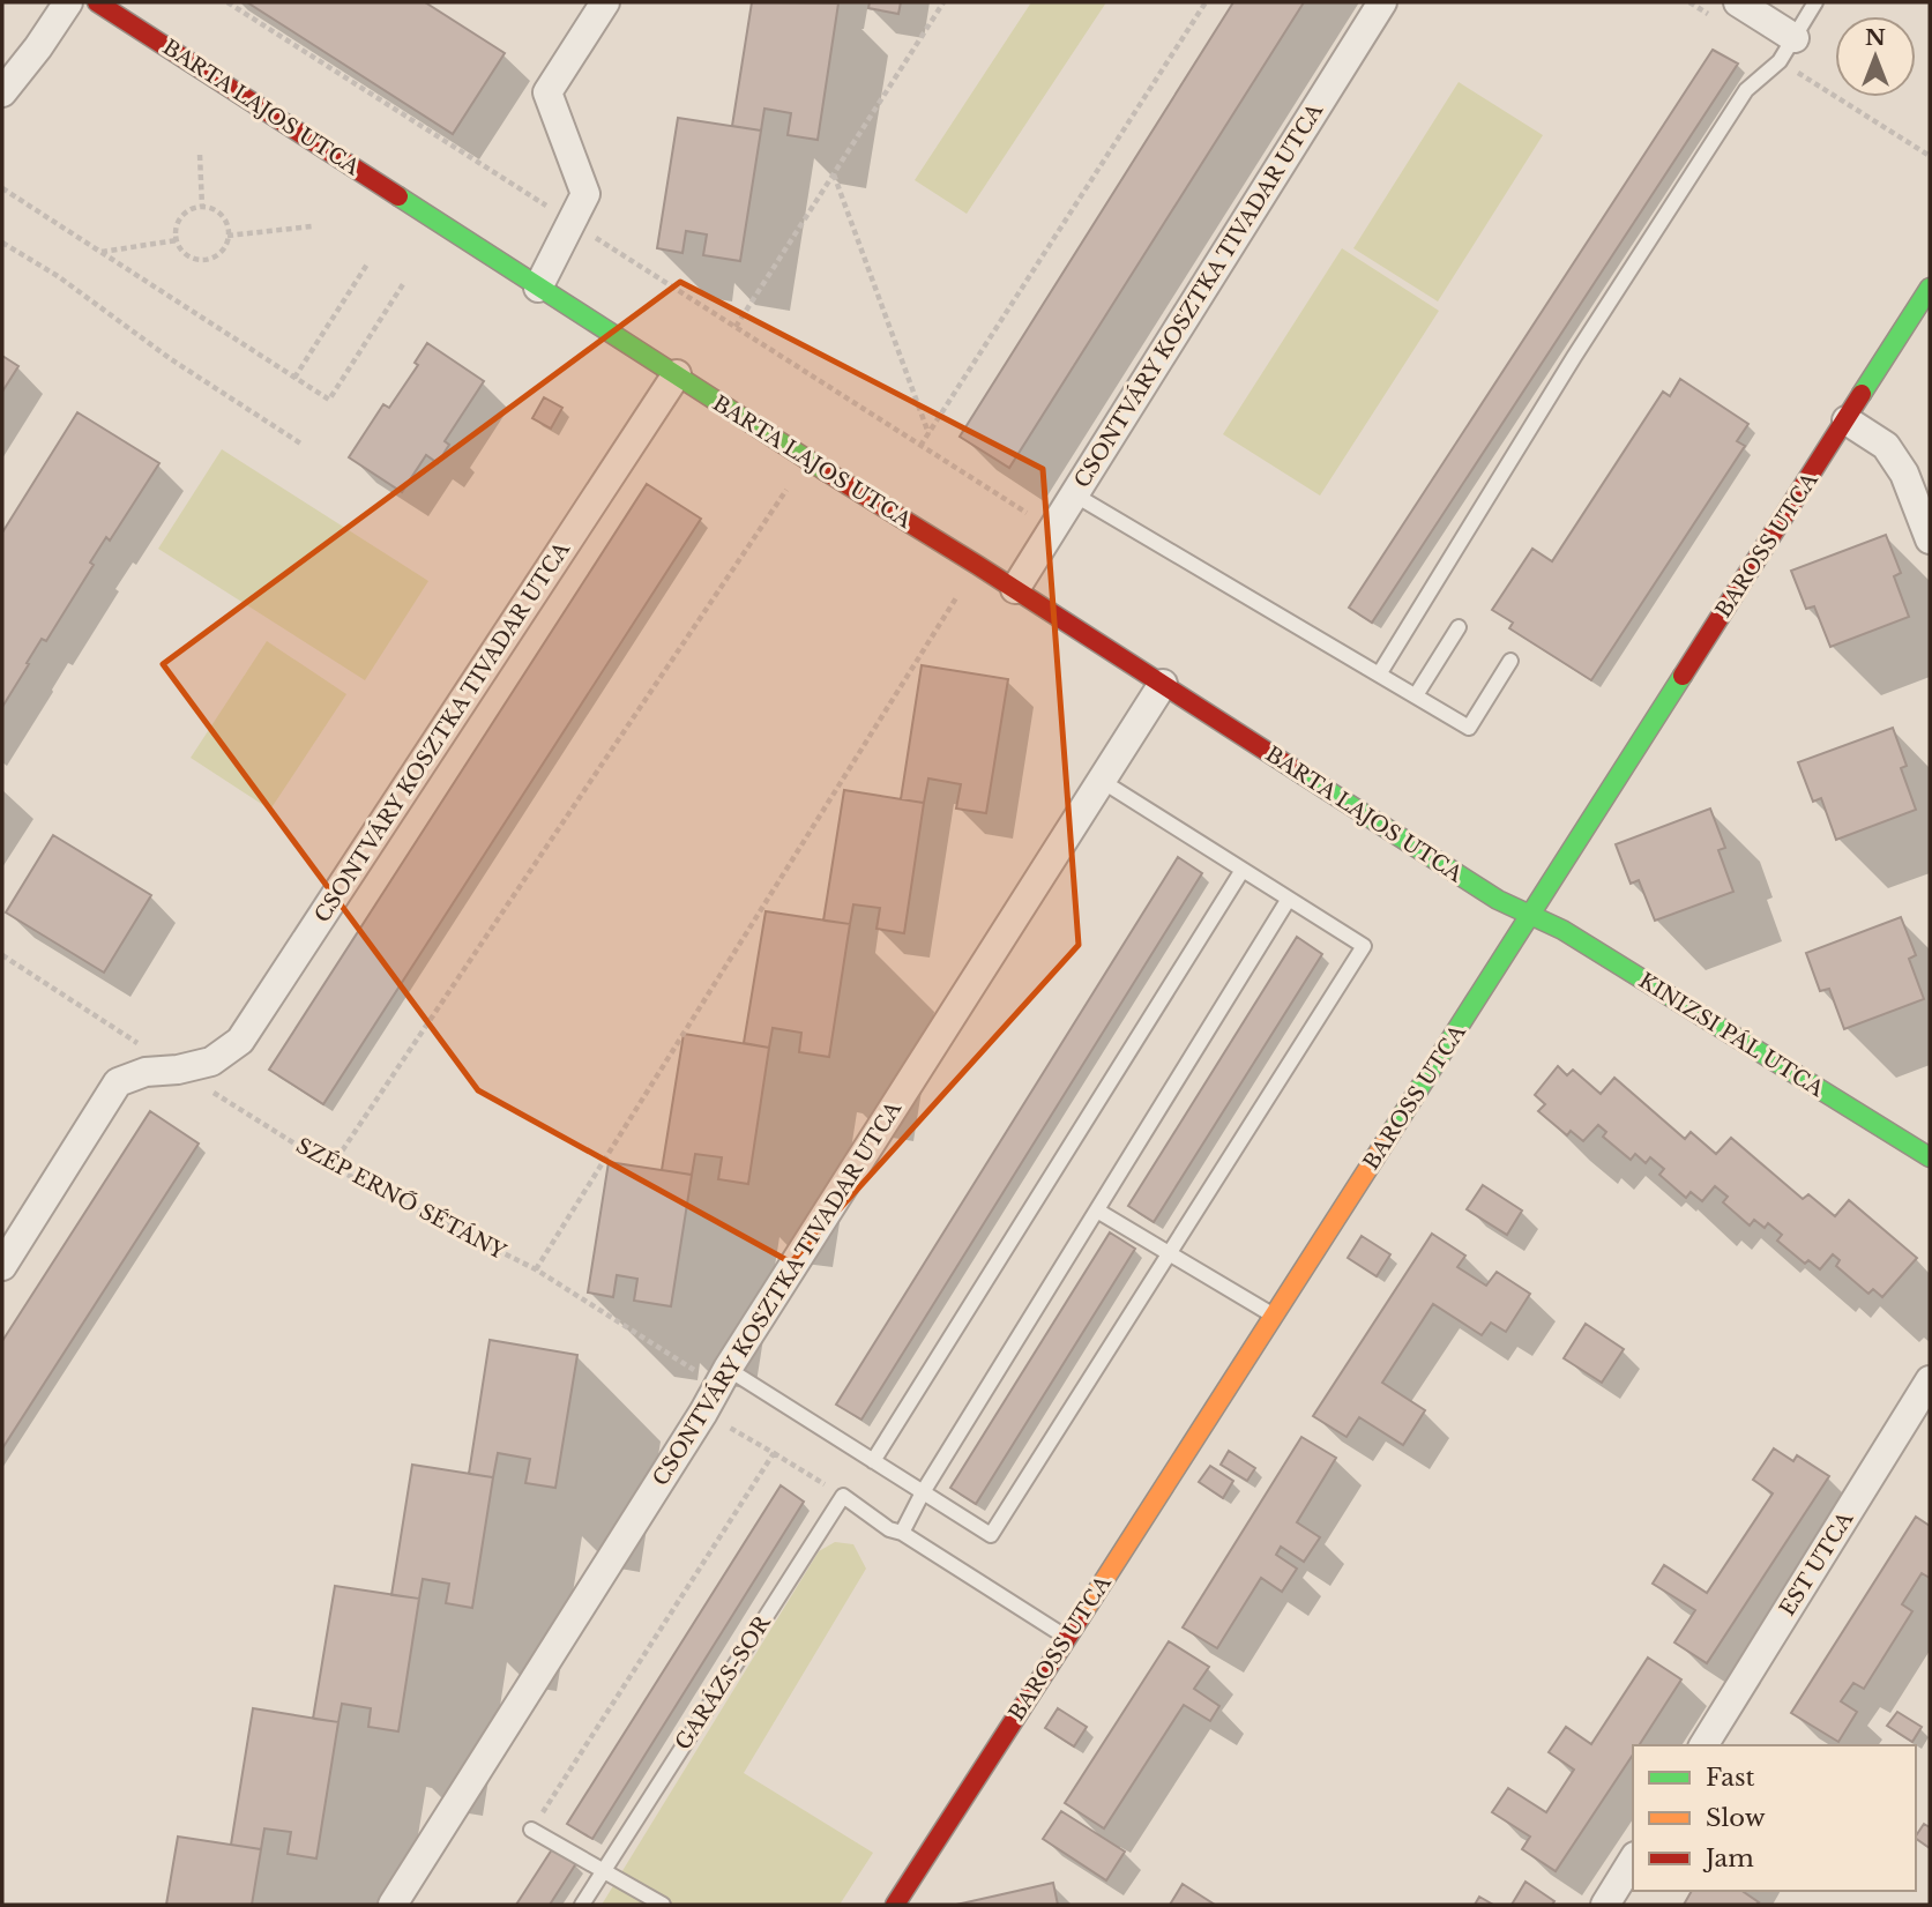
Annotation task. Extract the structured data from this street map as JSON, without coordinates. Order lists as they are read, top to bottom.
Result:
{
  "streets": {
    "street": [
      "BARTA LAJOS UTCA",
      "CSONTVÁRY KOSZTKA TIVADAR UTCA",
      "BAROSS UTCA",
      "KINIZSI PÁL UTCA",
      "EST UTCA"
    ],
    "lane": ["GARÁZS-SOR"],
    "path": ["SZÉP ERNŐ SÉTÁNY"]
  },
  "crossings": [
    ["BARTA LAJOS UTCA", "CSONTVÁRY KOSZTKA TIVADAR UTCA"],
    ["BARTA LAJOS UTCA", "BAROSS UTCA"],
    ["BARTA LAJOS UTCA", "KINIZSI PÁL UTCA"],
    ["CSONTVÁRY KOSZTKA TIVADAR UTCA", "SZÉP ERNŐ SÉTÁNY"],
    ["BAROSS UTCA", "KINIZSI PÁL UTCA"]
  ],
  "legend": ["Fast", "Slow", "Jam"],
  "north": "top"
}
